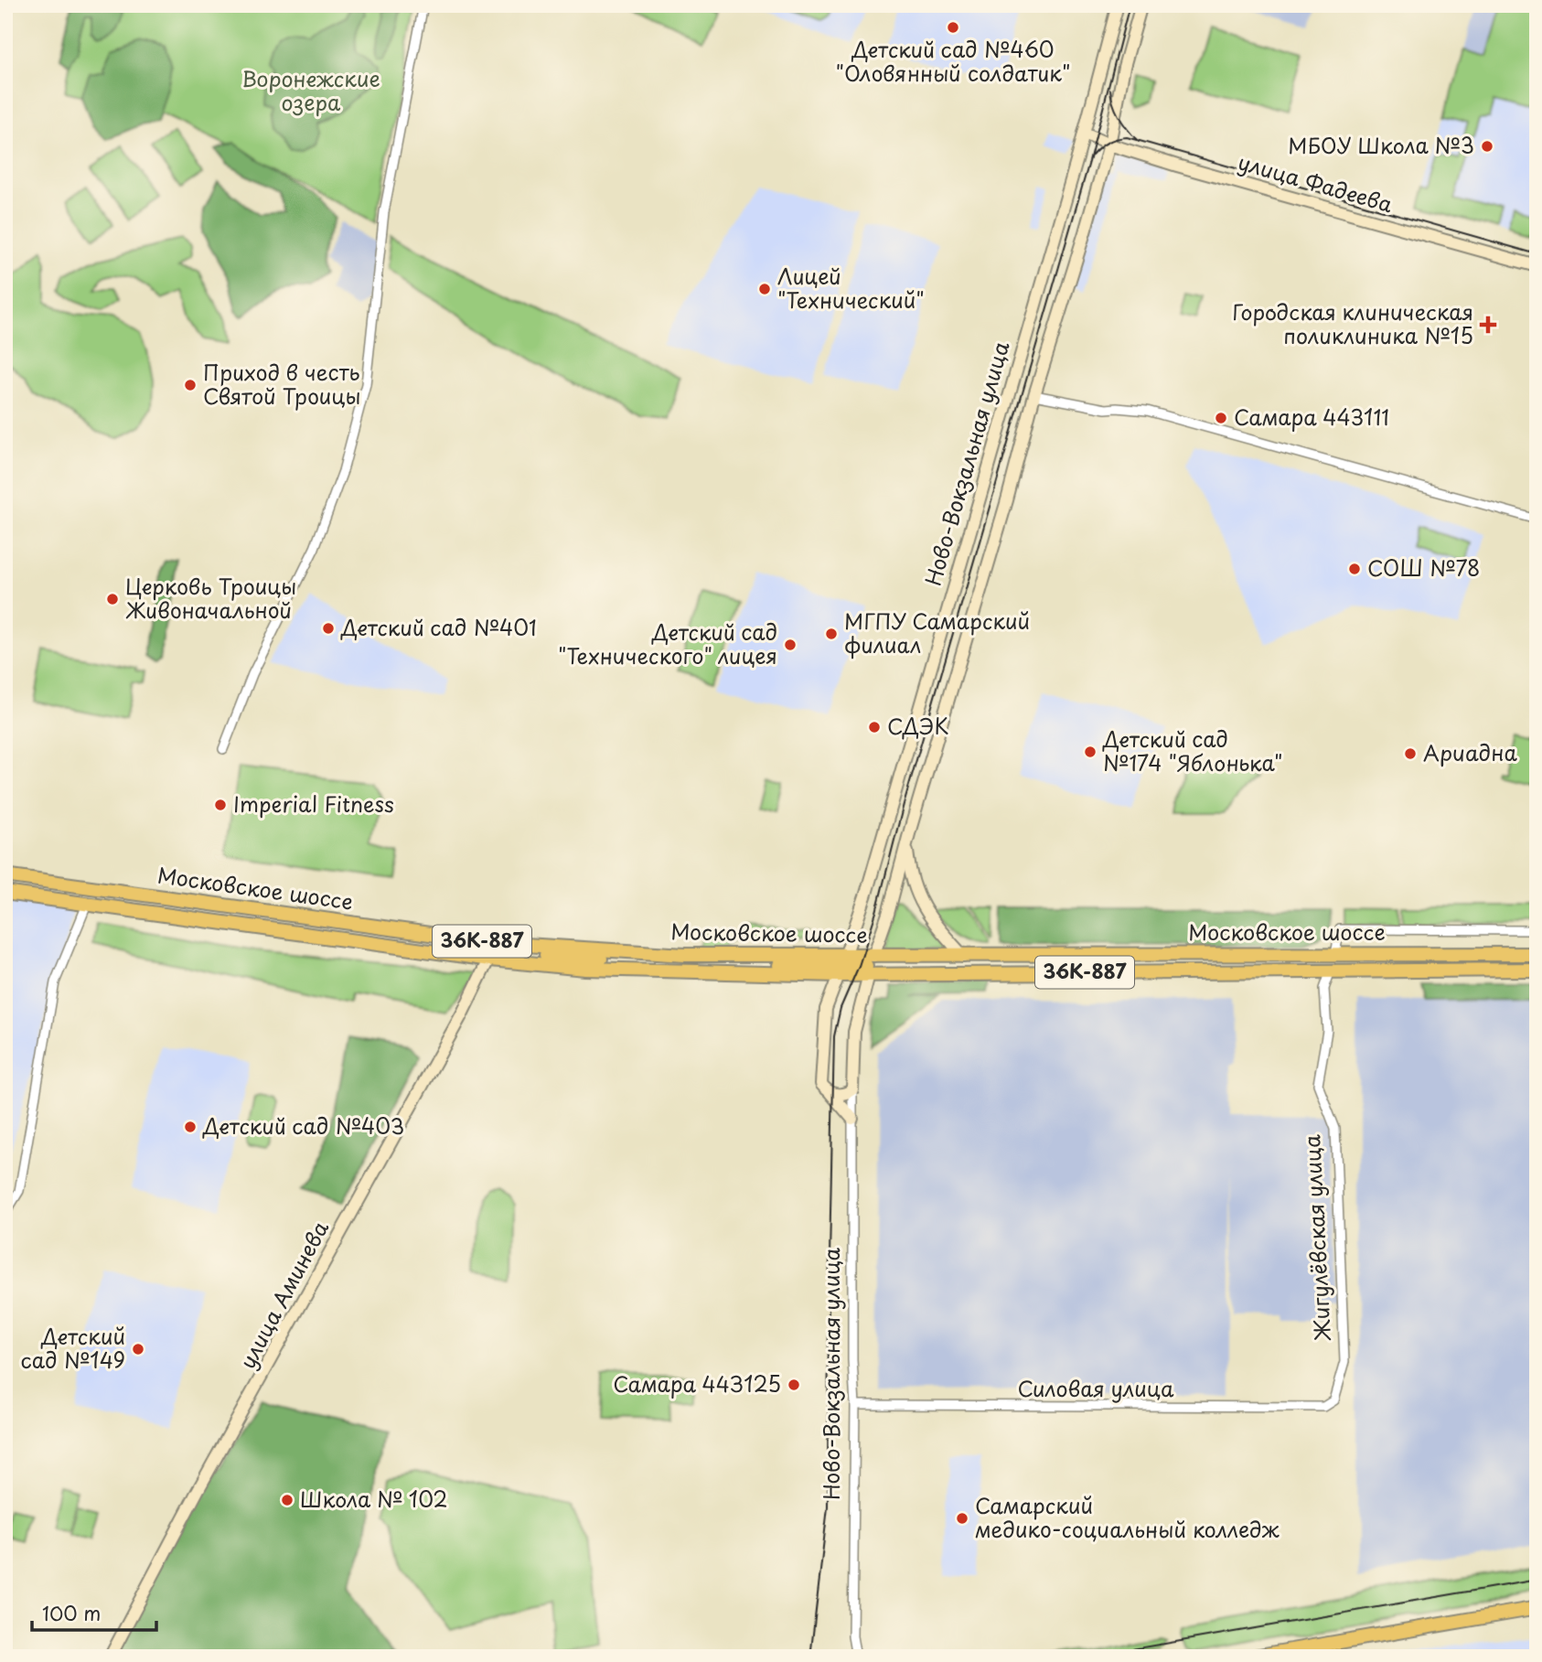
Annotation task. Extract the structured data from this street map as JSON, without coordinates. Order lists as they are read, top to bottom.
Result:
{
  "streets": {
    "main road": [
      "улица Фадеева",
      "Ново-Вокзальная улица",
      "Московское шоссе",
      "36К-887",
      "улица Аминева"
    ],
    "street": ["Жигулёвская улица", "Силовая улица"]
  },
  "crossings": [
    ["улица Фадеева", "Ново-Вокзальная улица"],
    ["Ново-Вокзальная улица", "Московское шоссе"],
    ["Ново-Вокзальная улица", "Силовая улица"],
    ["Московское шоссе", "Жигулёвская улица"],
    ["Московское шоссе", "улица Аминева"],
    ["Жигулёвская улица", "Силовая улица"]
  ],
  "parks": ["Воронежские озера"],
  "places": {
    "other": [
      "Детский сад №460 \"Оловянный солдатик\"",
      "МБОУ Школа №3",
      "Лицей \"Технический\"",
      "Приход в честь Святой Троицы",
      "Самара 443111",
      "СОШ №78",
      "Церковь Троицы Живоначальной",
      "Детский сад №401",
      "МГПУ Самарский филиал",
      "Детский сад \"Технического\" лицея",
      "СДЭК",
      "Детский сад №174 \"Яблонька\"",
      "Ариадна",
      "Imperial Fitness",
      "Детский сад №403",
      "Детский сад №149",
      "Самара 443125",
      "Школа № 102",
      "Самарский медико-социальный колледж"
    ],
    "health": ["Городская клиническая поликлиника №15"]
  },
  "scale_bar": "100 m"
}
